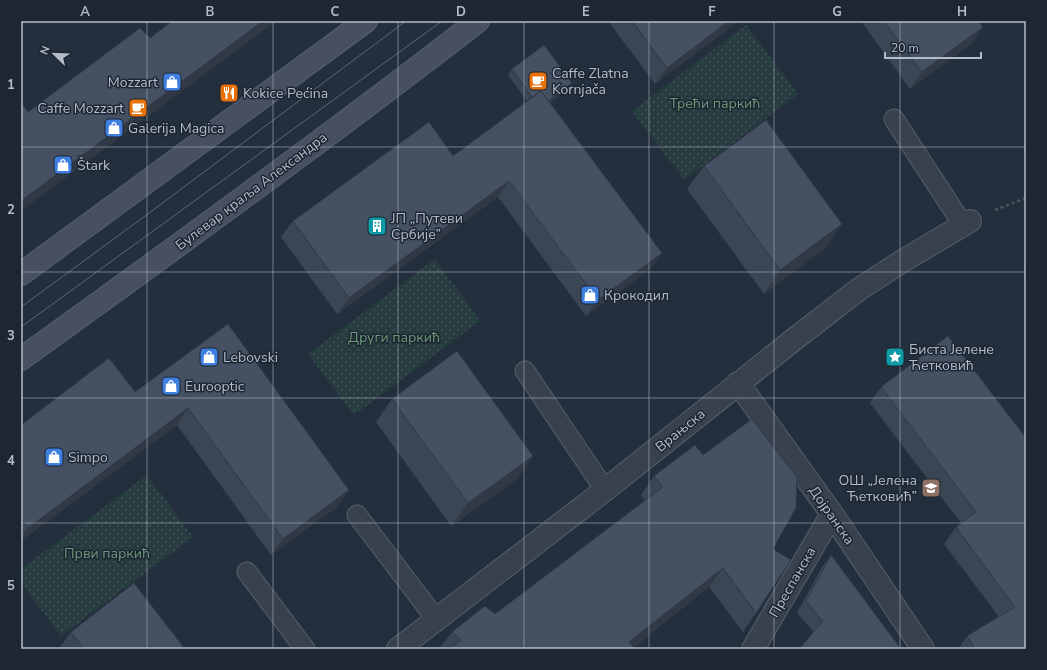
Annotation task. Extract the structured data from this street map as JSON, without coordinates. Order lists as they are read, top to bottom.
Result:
{
  "streets": {
    "main road": ["Булевар краља Александра"],
    "street": ["Врањска", "Дојранска", "Преспанска"]
  },
  "crossings": [
    ["Врањска", "Дојранска"],
    ["Дојранска", "Преспанска"]
  ],
  "parks": ["Трећи паркић", "Други паркић", "Први паркић"],
  "places": {
    "cafe": ["Caffe Zlatna Kornjača", "Caffe Mozzart"],
    "shop": [
      "Mozzart",
      "Galerija Magica",
      "Štark",
      "Крокодил",
      "Lebovski",
      "Eurooptic",
      "Simpo"
    ],
    "restaurant": ["Kokice Pećina"],
    "building": ["ЈП „Путеви Србије”"],
    "place": ["Биста Јелене Ћетковић"],
    "school or university": ["ОШ „Јелена Ћетковић”"]
  },
  "scale_bar": "20 m",
  "north": "top left",
  "grid": {
    "columns": [
      "A",
      "B",
      "C",
      "D",
      "E",
      "F",
      "G",
      "H"
    ],
    "rows": [
      "1",
      "2",
      "3",
      "4",
      "5"
    ]
  }
}
